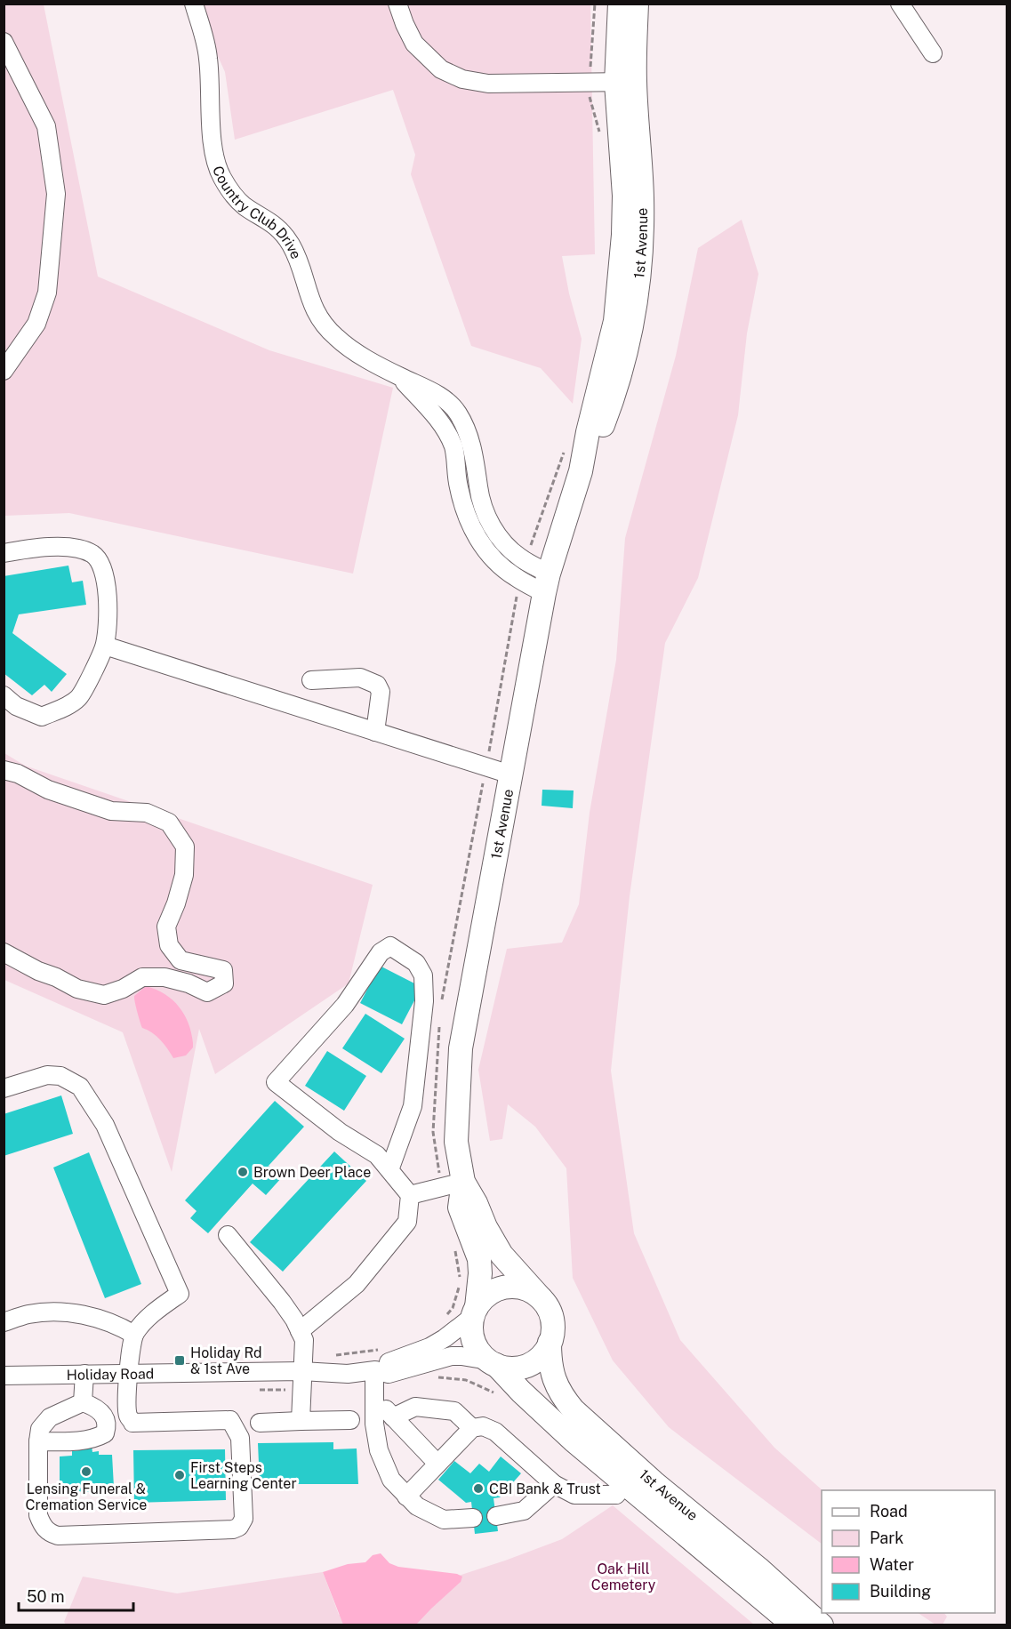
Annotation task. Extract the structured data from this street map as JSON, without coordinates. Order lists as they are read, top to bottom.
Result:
{
  "streets": {
    "main road": ["1st Avenue"],
    "street": ["Country Club Drive", "Holiday Road"]
  },
  "crossings": [
    ["Country Club Drive", "1st Avenue"],
    ["1st Avenue", "Holiday Road"]
  ],
  "parks": ["Oak Hill Cemetery"],
  "places": {
    "other": [
      "Brown Deer Place",
      "Lensing Funeral & Cremation Service",
      "First Steps Learning Center",
      "CBI Bank & Trust"
    ],
    "transit": ["Holiday Rd & 1st Ave"]
  },
  "legend": [
    "Road",
    "Park",
    "Water",
    "Building"
  ],
  "scale_bar": "50 m"
}
